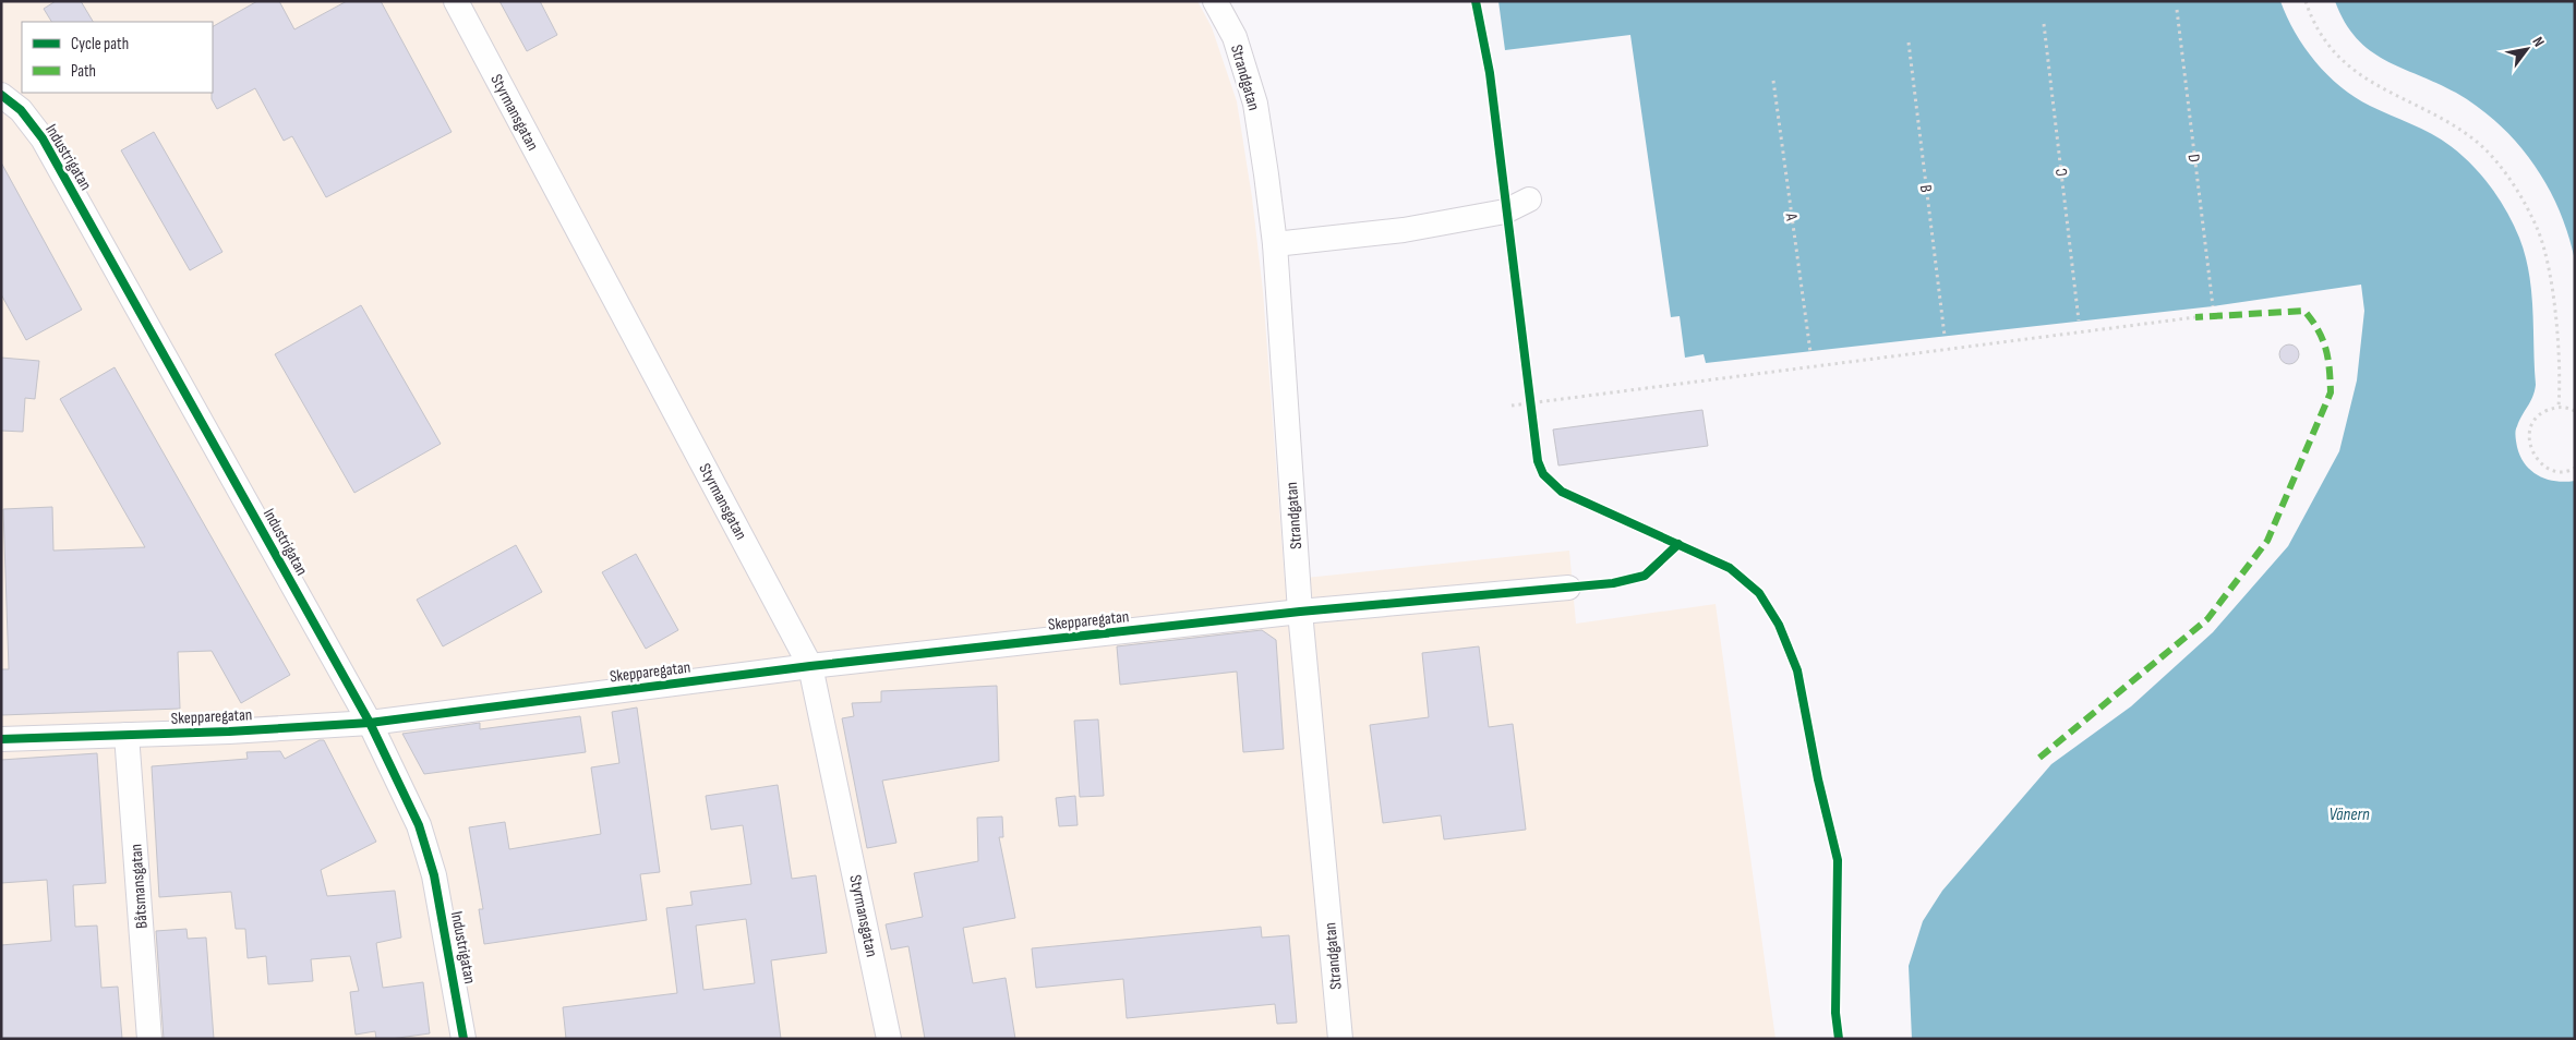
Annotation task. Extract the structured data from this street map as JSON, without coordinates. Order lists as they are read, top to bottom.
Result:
{
  "streets": {
    "street": [
      "Strandgatan",
      "Styrmansgatan",
      "Industrigatan",
      "Skepparegatan",
      "Båtsmansgatan"
    ],
    "path": [
      "D",
      "C",
      "B",
      "A"
    ]
  },
  "crossings": [
    ["Strandgatan", "Skepparegatan"],
    ["Styrmansgatan", "Skepparegatan"],
    ["Industrigatan", "Skepparegatan"],
    ["Skepparegatan", "Båtsmansgatan"]
  ],
  "water": ["Vänern"],
  "legend": ["Cycle path", "Path"],
  "north": "top right"
}
